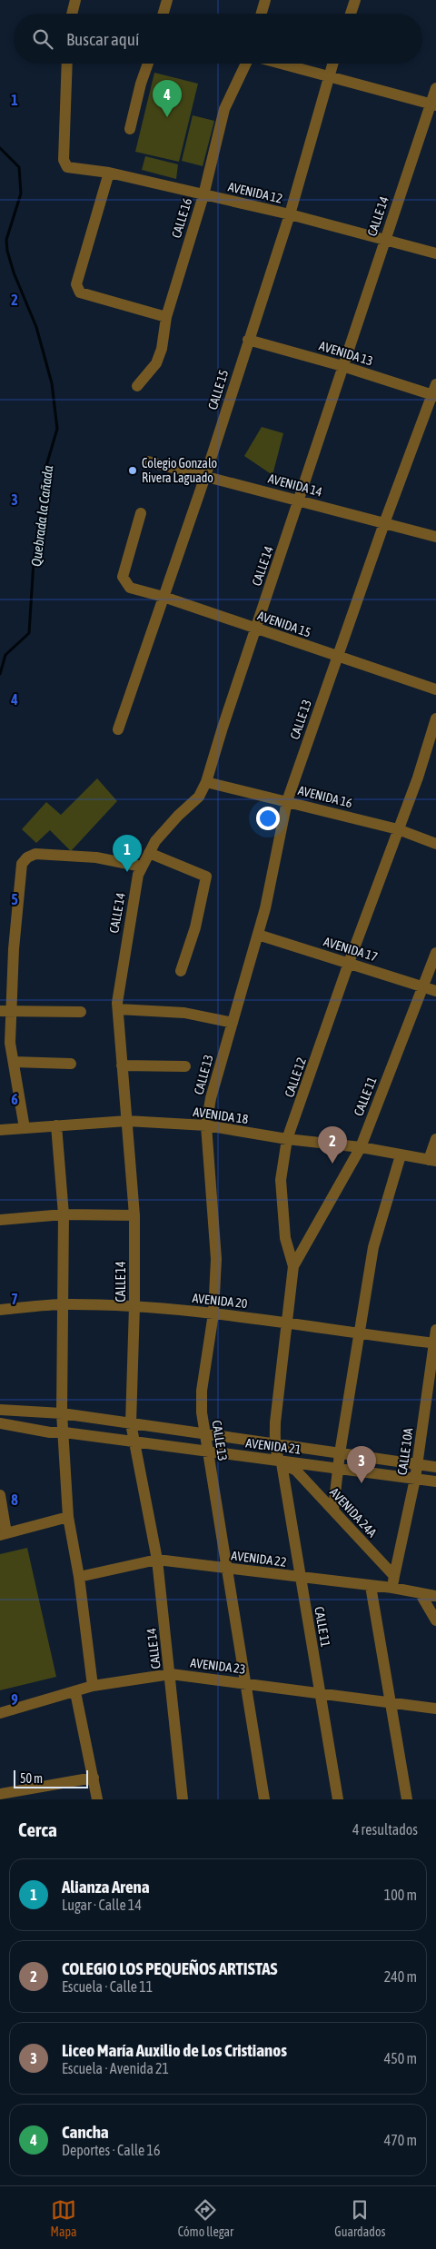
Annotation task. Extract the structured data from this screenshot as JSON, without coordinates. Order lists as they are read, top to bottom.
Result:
{
  "streets": {
    "street": [
      "AVENIDA 12",
      "CALLE 14",
      "CALLE 16",
      "AVENIDA 13",
      "CALLE 15",
      "AVENIDA 14",
      "AVENIDA 15",
      "CALLE 13",
      "AVENIDA 16",
      "AVENIDA 17",
      "CALLE 12",
      "CALLE 11",
      "AVENIDA 18",
      "AVENIDA 20",
      "AVENIDA 21",
      "CALLE 10A",
      "AVENIDA 24A",
      "AVENIDA 22",
      "AVENIDA 23"
    ]
  },
  "crossings": [
    ["AVENIDA 12", "CALLE 14"],
    ["AVENIDA 12", "CALLE 16"],
    ["AVENIDA 12", "CALLE 15"],
    ["CALLE 14", "AVENIDA 13"],
    ["CALLE 14", "AVENIDA 14"],
    ["CALLE 14", "AVENIDA 15"],
    ["CALLE 14", "AVENIDA 16"],
    ["CALLE 14", "AVENIDA 18"],
    ["CALLE 14", "AVENIDA 20"],
    ["CALLE 14", "AVENIDA 21"],
    ["CALLE 14", "AVENIDA 22"],
    ["CALLE 14", "AVENIDA 23"],
    ["AVENIDA 13", "CALLE 15"],
    ["AVENIDA 13", "CALLE 13"],
    ["CALLE 15", "AVENIDA 14"],
    ["CALLE 15", "AVENIDA 15"],
    ["AVENIDA 14", "CALLE 13"],
    ["AVENIDA 15", "CALLE 13"],
    ["CALLE 13", "AVENIDA 16"],
    ["CALLE 13", "AVENIDA 17"],
    ["CALLE 13", "AVENIDA 18"],
    ["CALLE 13", "AVENIDA 20"],
    ["CALLE 13", "AVENIDA 21"],
    ["CALLE 13", "AVENIDA 22"],
    ["CALLE 13", "AVENIDA 23"],
    ["AVENIDA 16", "CALLE 12"],
    ["AVENIDA 17", "CALLE 12"],
    ["AVENIDA 17", "CALLE 11"],
    ["CALLE 12", "CALLE 11"],
    ["CALLE 12", "AVENIDA 18"],
    ["CALLE 12", "AVENIDA 20"],
    ["CALLE 12", "AVENIDA 21"],
    ["CALLE 12", "AVENIDA 24A"],
    ["CALLE 11", "AVENIDA 18"],
    ["CALLE 11", "AVENIDA 21"],
    ["CALLE 11", "AVENIDA 24A"],
    ["CALLE 11", "AVENIDA 22"],
    ["CALLE 11", "AVENIDA 23"],
    ["AVENIDA 20", "CALLE 10A"],
    ["AVENIDA 21", "CALLE 10A"],
    ["AVENIDA 21", "AVENIDA 24A"],
    ["CALLE 10A", "AVENIDA 24A"],
    ["CALLE 10A", "AVENIDA 22"],
    ["AVENIDA 24A", "AVENIDA 22"]
  ],
  "water": ["Quebrada la Cañada"],
  "places": ["Colegio Gonzalo Rivera Laguado"],
  "scale_bar": "50 m",
  "page": {
    "search": "Buscar aquí",
    "pins": [
      "4",
      "1",
      "2",
      "3"
    ],
    "scale": "50 m",
    "heading": ["Cerca", "4 resultados"],
    "list": [
      {
        "mark": "1",
        "name": "Alianza Arena",
        "note": "Lugar · Calle 14",
        "value": "100 m"
      },
      {
        "mark": "2",
        "name": "COLEGIO LOS PEQUEÑOS ARTISTAS",
        "note": "Escuela · Calle 11",
        "value": "240 m"
      },
      {
        "mark": "3",
        "name": "Liceo María Auxilio de Los Cristianos",
        "note": "Escuela · Avenida 21",
        "value": "450 m"
      },
      {
        "mark": "4",
        "name": "Cancha",
        "note": "Deportes · Calle 16",
        "value": "470 m"
      }
    ],
    "nav": ["Mapa", "Cómo llegar", "Guardados"]
  },
  "grid": {
    "rows": [
      "1",
      "2",
      "3",
      "4",
      "5",
      "6",
      "7",
      "8",
      "9"
    ]
  }
}
